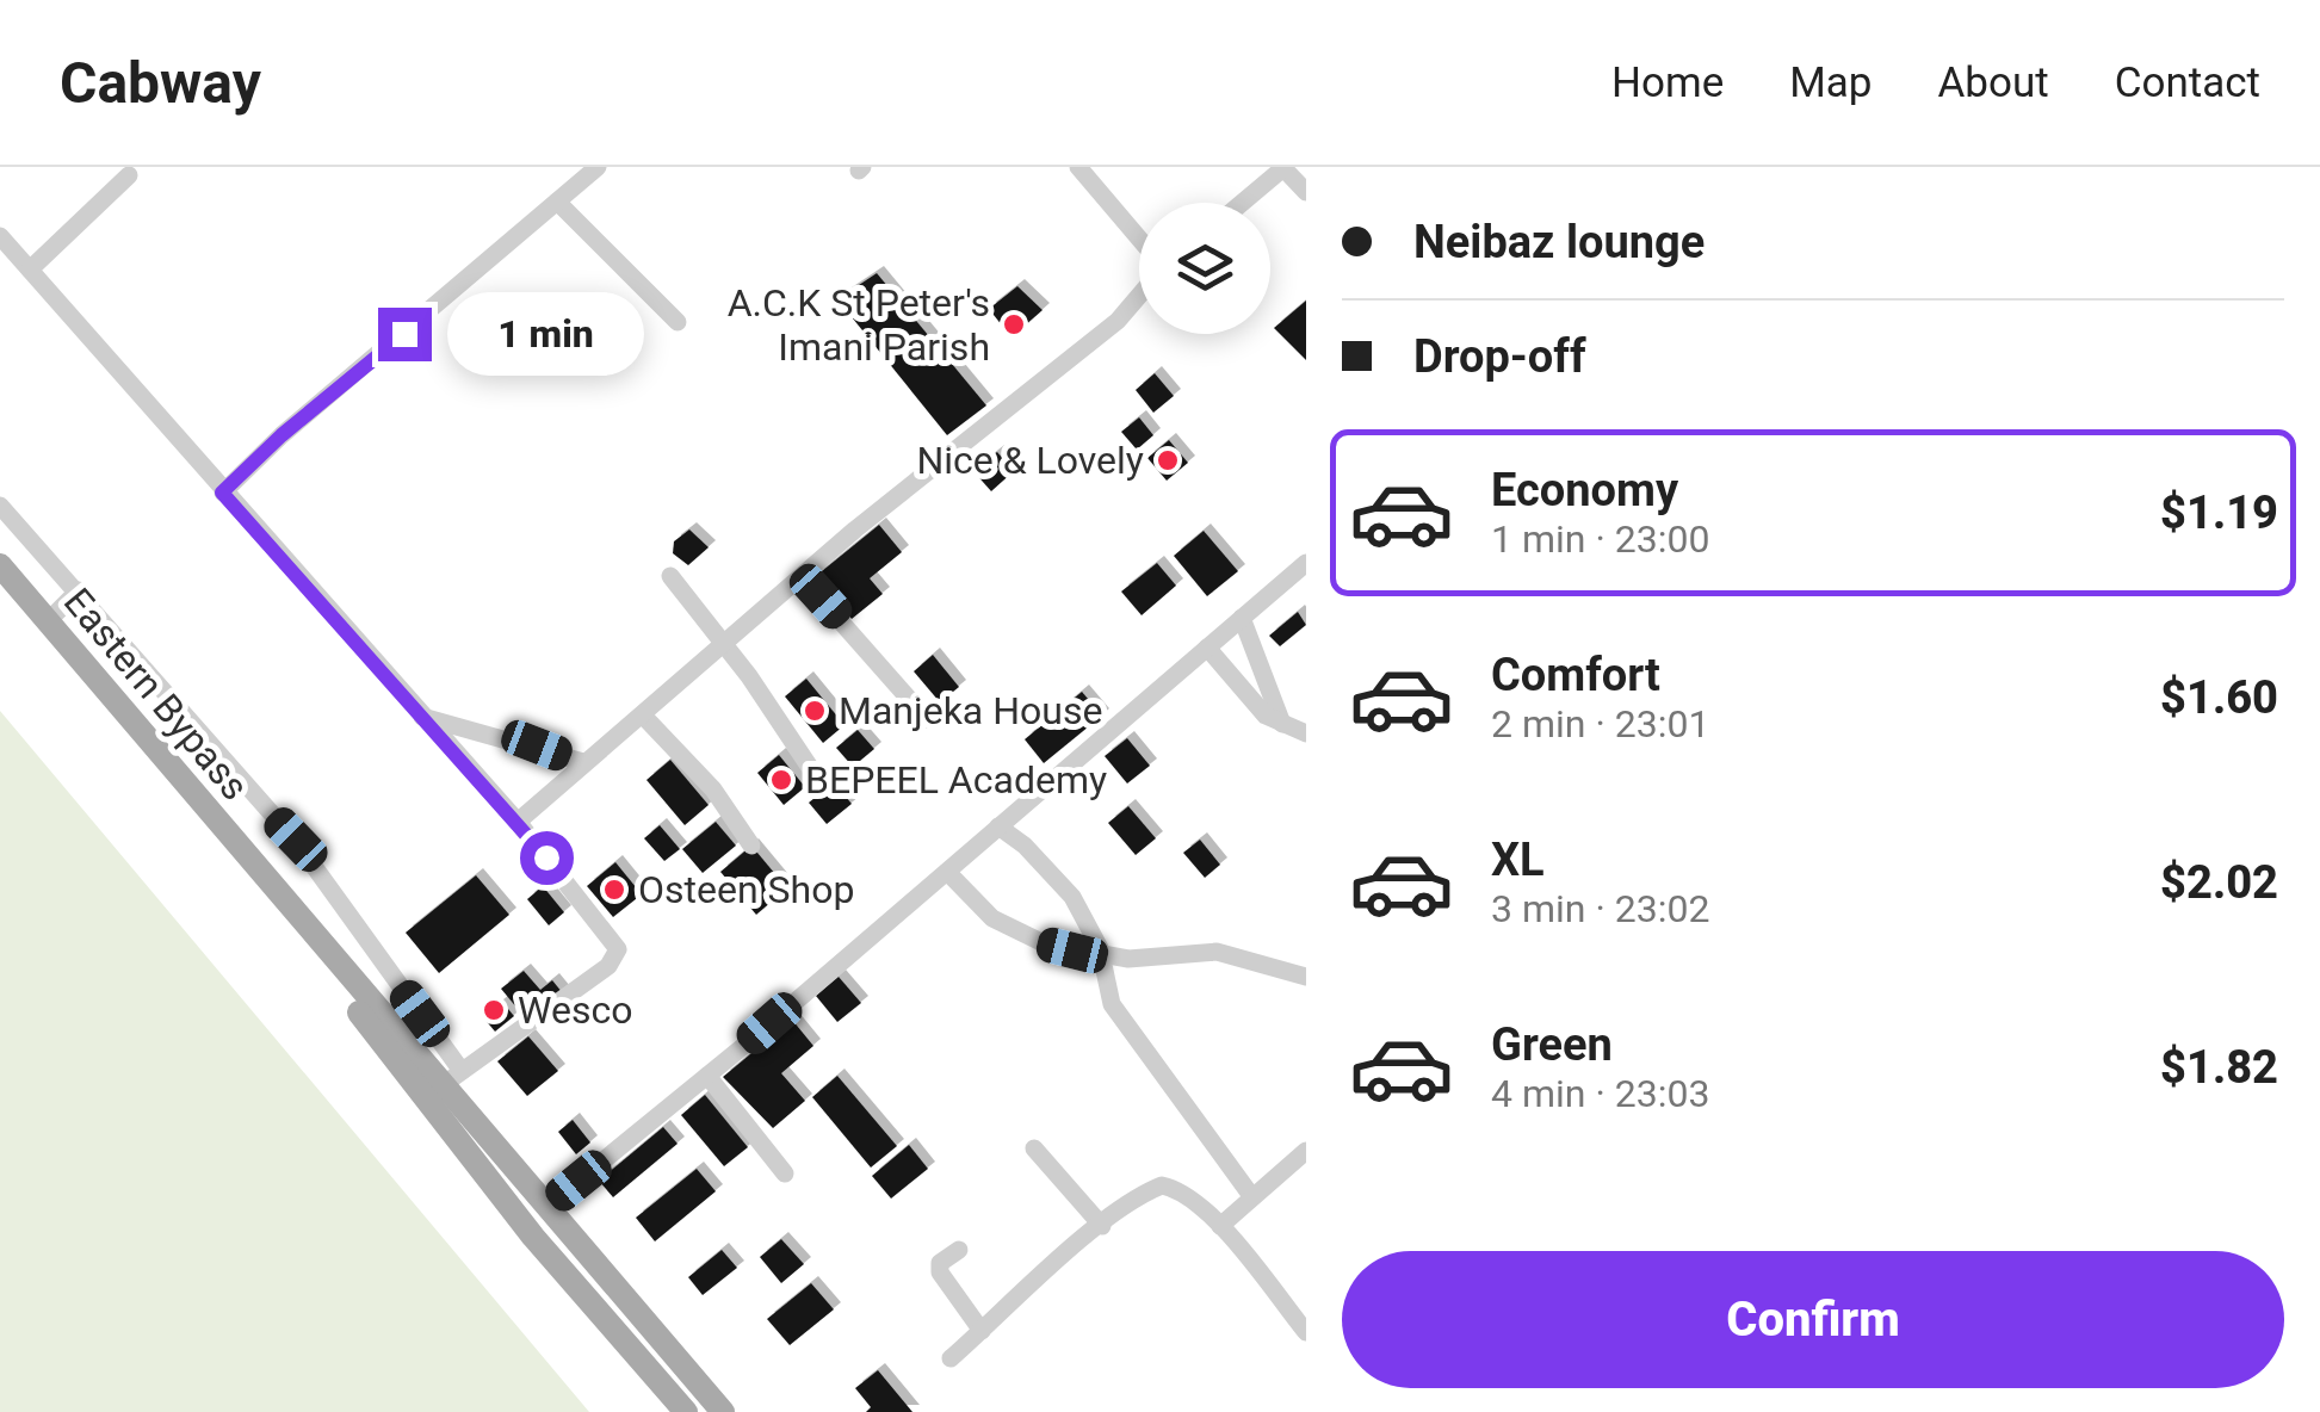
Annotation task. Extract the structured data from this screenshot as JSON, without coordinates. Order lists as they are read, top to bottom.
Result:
{
  "streets": {
    "main road": ["Eastern Bypass"]
  },
  "places": [
    "A.C.K St Peter's Imani Parish",
    "Nice & Lovely",
    "Manjeka House",
    "BEPEEL Academy",
    "Osteen Shop",
    "Wesco"
  ],
  "page": {
    "header": "Cabway",
    "nav": [
      "Home",
      "Map",
      "About",
      "Contact"
    ],
    "banner": ["Neibaz lounge", "Drop-off"],
    "bubble": "1 min",
    "list": [
      {
        "name": "Economy",
        "note": "1 min · 23:00",
        "value": "$1.19"
      },
      {
        "name": "Comfort",
        "note": "2 min · 23:01",
        "value": "$1.60"
      },
      {
        "name": "XL",
        "note": "3 min · 23:02",
        "value": "$2.02"
      },
      {
        "name": "Green",
        "note": "4 min · 23:03",
        "value": "$1.82"
      }
    ],
    "buttons": "Confirm"
  }
}
